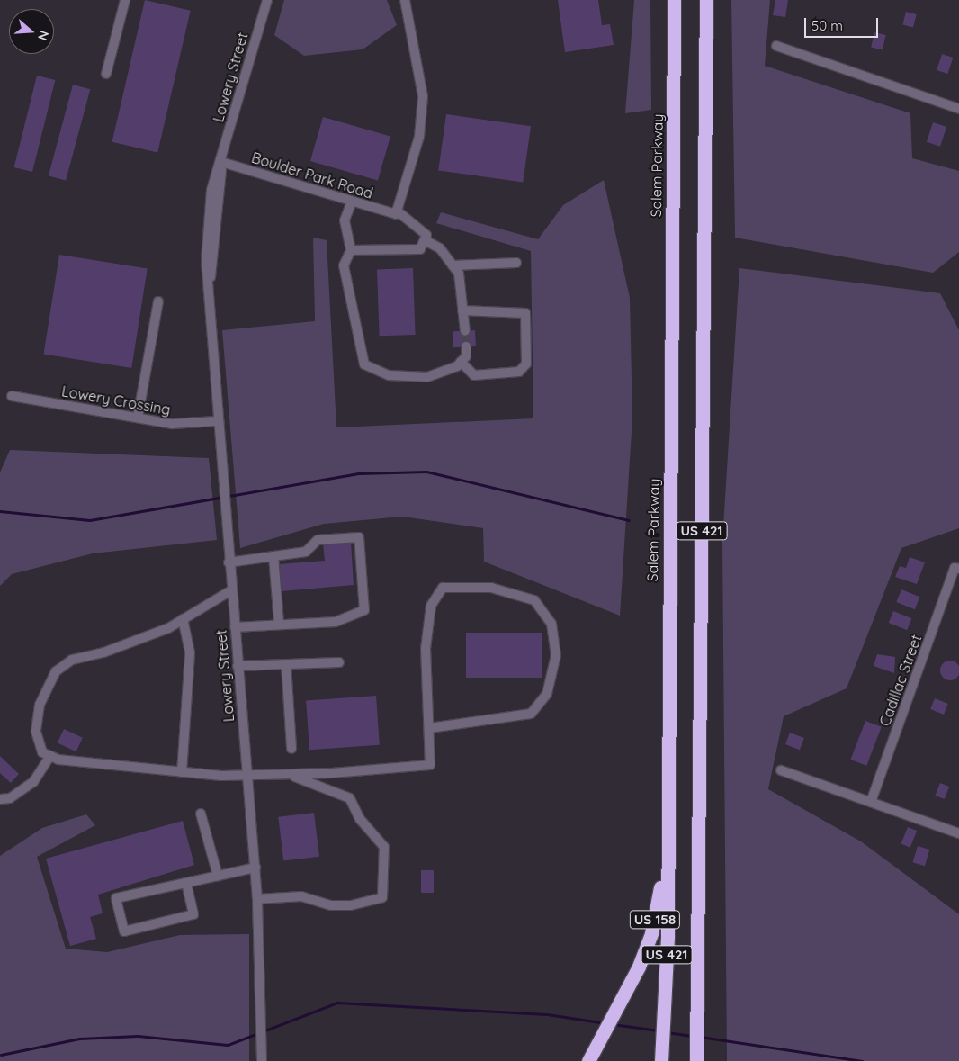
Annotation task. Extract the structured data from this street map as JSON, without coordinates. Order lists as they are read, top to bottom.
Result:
{
  "streets": {
    "highway": ["Salem Parkway", "US 421", "US 158"],
    "street": [
      "Lowery Street",
      "Boulder Park Road",
      "Lowery Crossing",
      "Cadillac Street"
    ]
  },
  "crossings": [
    ["Lowery Street", "Boulder Park Road"],
    ["Lowery Street", "Lowery Crossing"],
    ["Salem Parkway", "US 158"]
  ],
  "scale_bar": "50 m",
  "north": "right"
}
